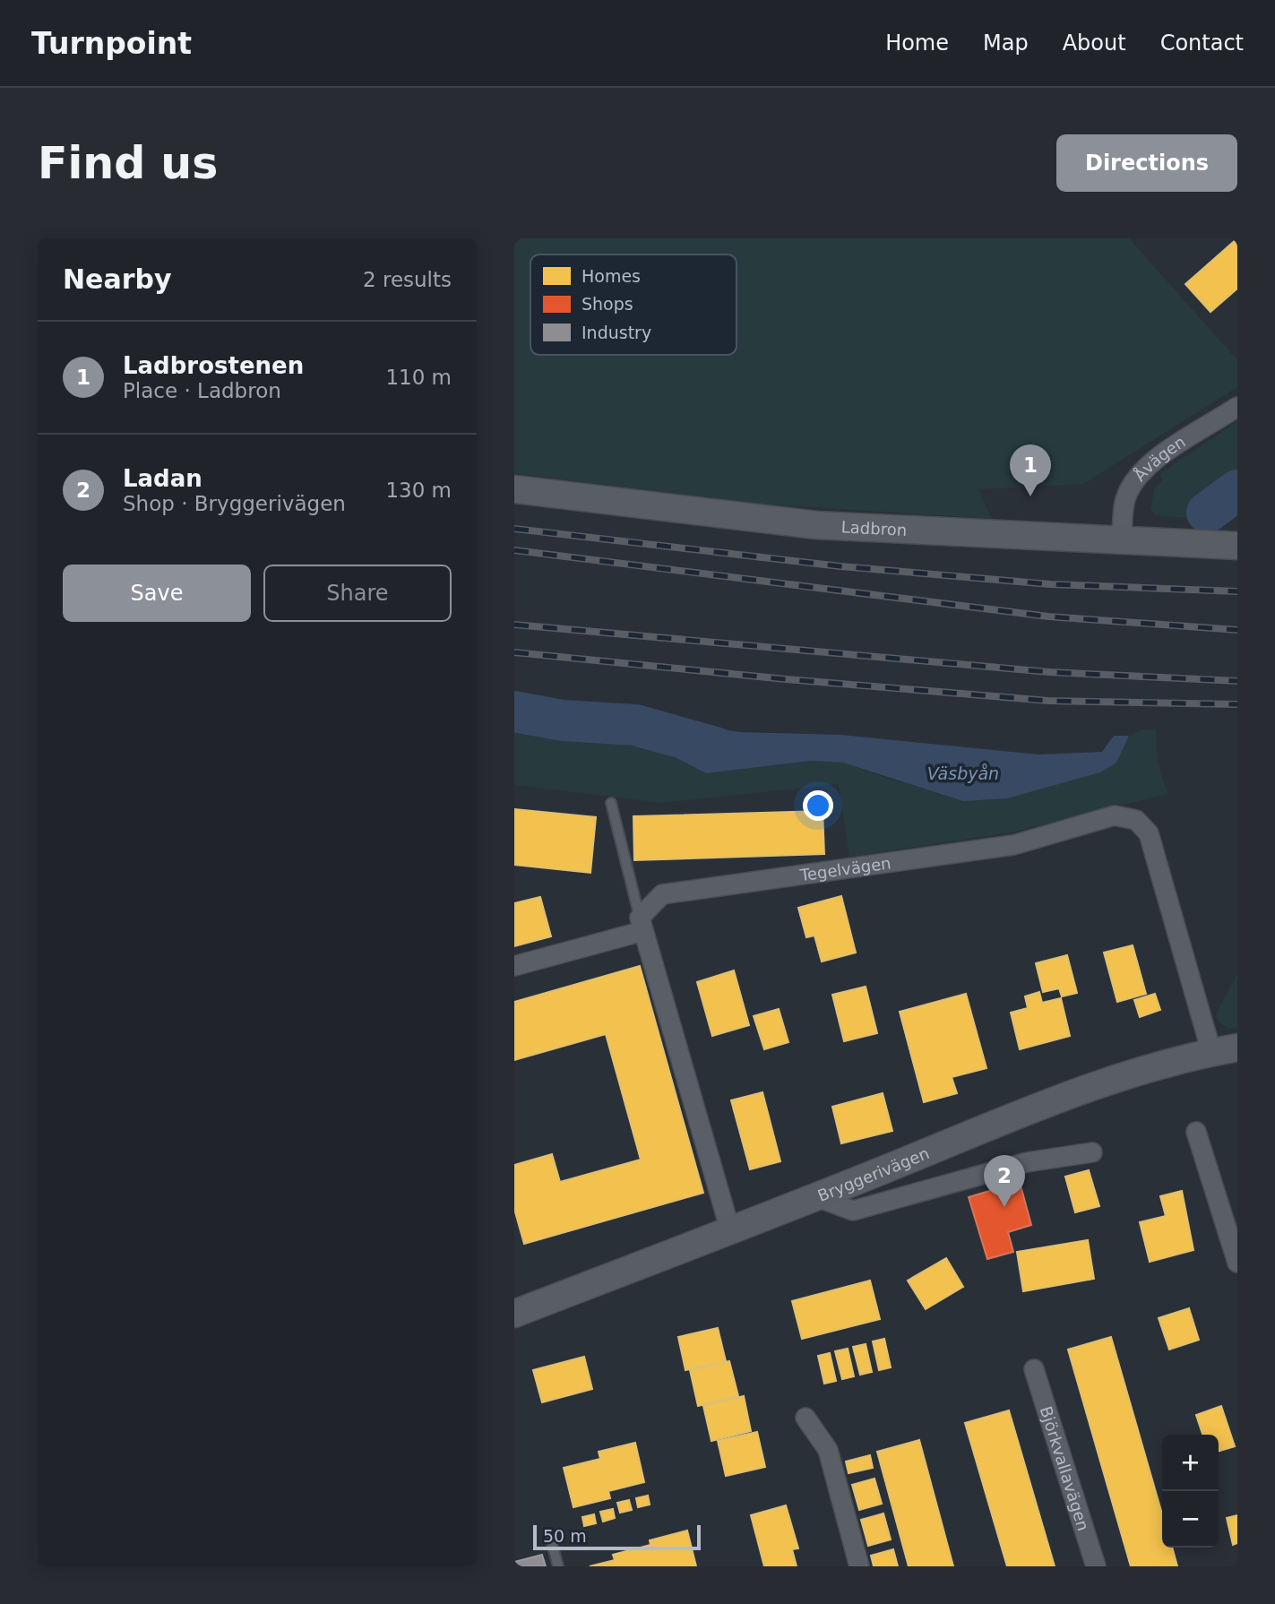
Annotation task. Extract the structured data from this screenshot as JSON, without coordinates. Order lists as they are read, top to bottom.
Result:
{
  "streets": {
    "street": [
      "Åvägen",
      "Ladbron",
      "Tegelvägen",
      "Bryggerivägen",
      "Björkvallavägen"
    ]
  },
  "crossings": [
    ["Åvägen", "Ladbron"],
    ["Tegelvägen", "Bryggerivägen"]
  ],
  "water": ["Väsbyån"],
  "legend": ["Homes", "Shops", "Industry"],
  "scale_bar": "50 m",
  "page": {
    "header": "Turnpoint",
    "nav": [
      "Home",
      "Map",
      "About",
      "Contact"
    ],
    "buttons": [
      "Directions",
      ["Save", "Share"]
    ],
    "title": "Find us",
    "heading": ["Nearby", "2 results"],
    "list": [
      {
        "mark": "1",
        "name": "Ladbrostenen",
        "note": "Place · Ladbron",
        "value": "110 m"
      },
      {
        "mark": "2",
        "name": "Ladan",
        "note": "Shop · Bryggerivägen",
        "value": "130 m"
      }
    ],
    "pins": ["1", "2"],
    "map_buttons": ["+", "−"],
    "scale": "50 m"
  }
}
